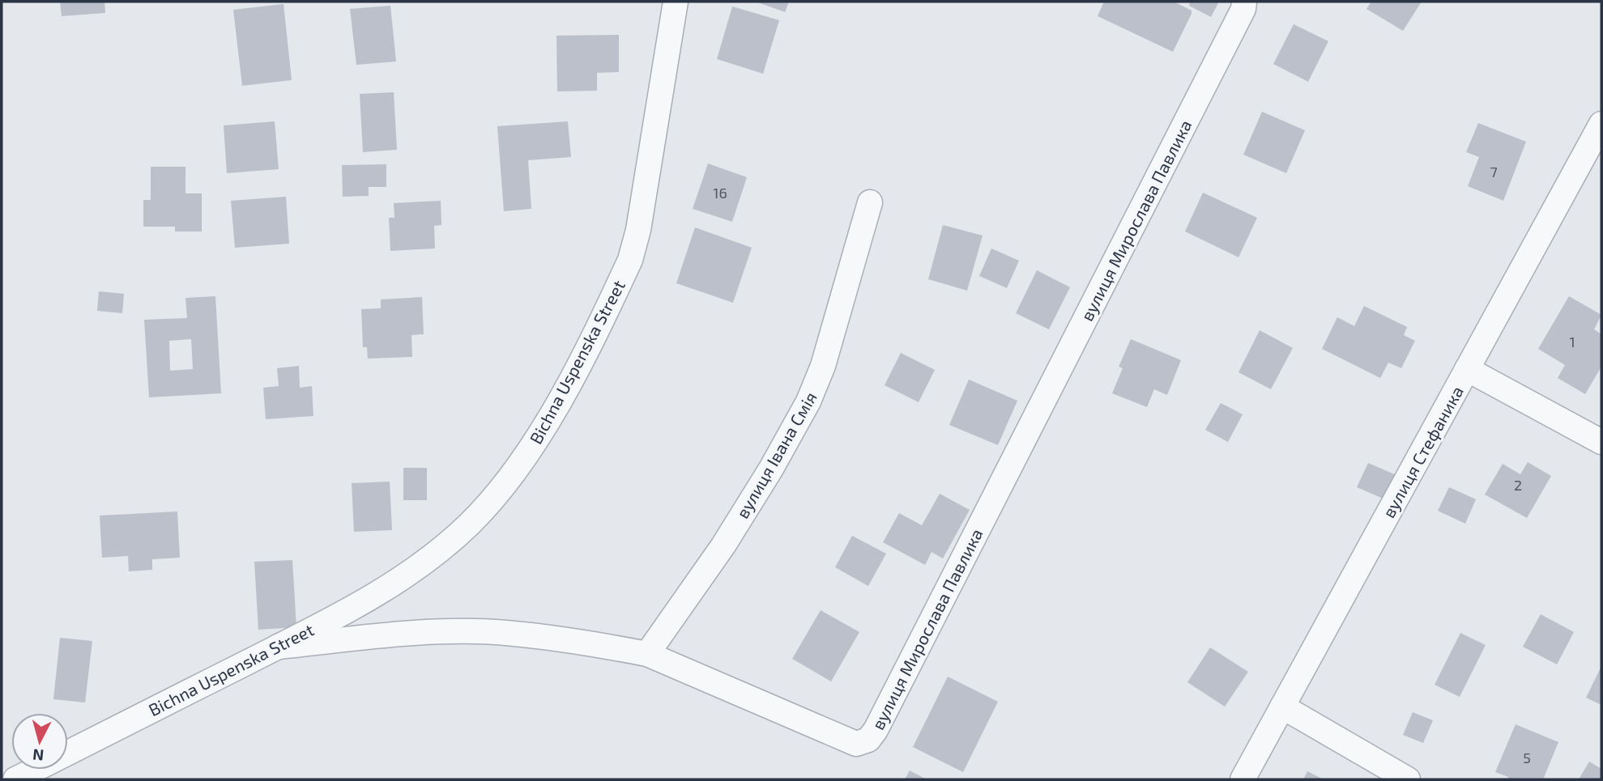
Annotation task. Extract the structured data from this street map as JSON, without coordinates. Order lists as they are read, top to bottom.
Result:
{
  "streets": {
    "street": [
      "вулиця Мирослава Павлика",
      "Bichna Uspenska Street",
      "вулиця Стефаника",
      "вулиця Івана Смія"
    ]
  },
  "crossings": [
    ["вулиця Мирослава Павлика", "Bichna Uspenska Street"],
    ["вулиця Мирослава Павлика", "вулиця Івана Смія"]
  ],
  "house_numbers": [
    "7",
    "16",
    "1",
    "2",
    "5"
  ],
  "north": "bottom"
}
